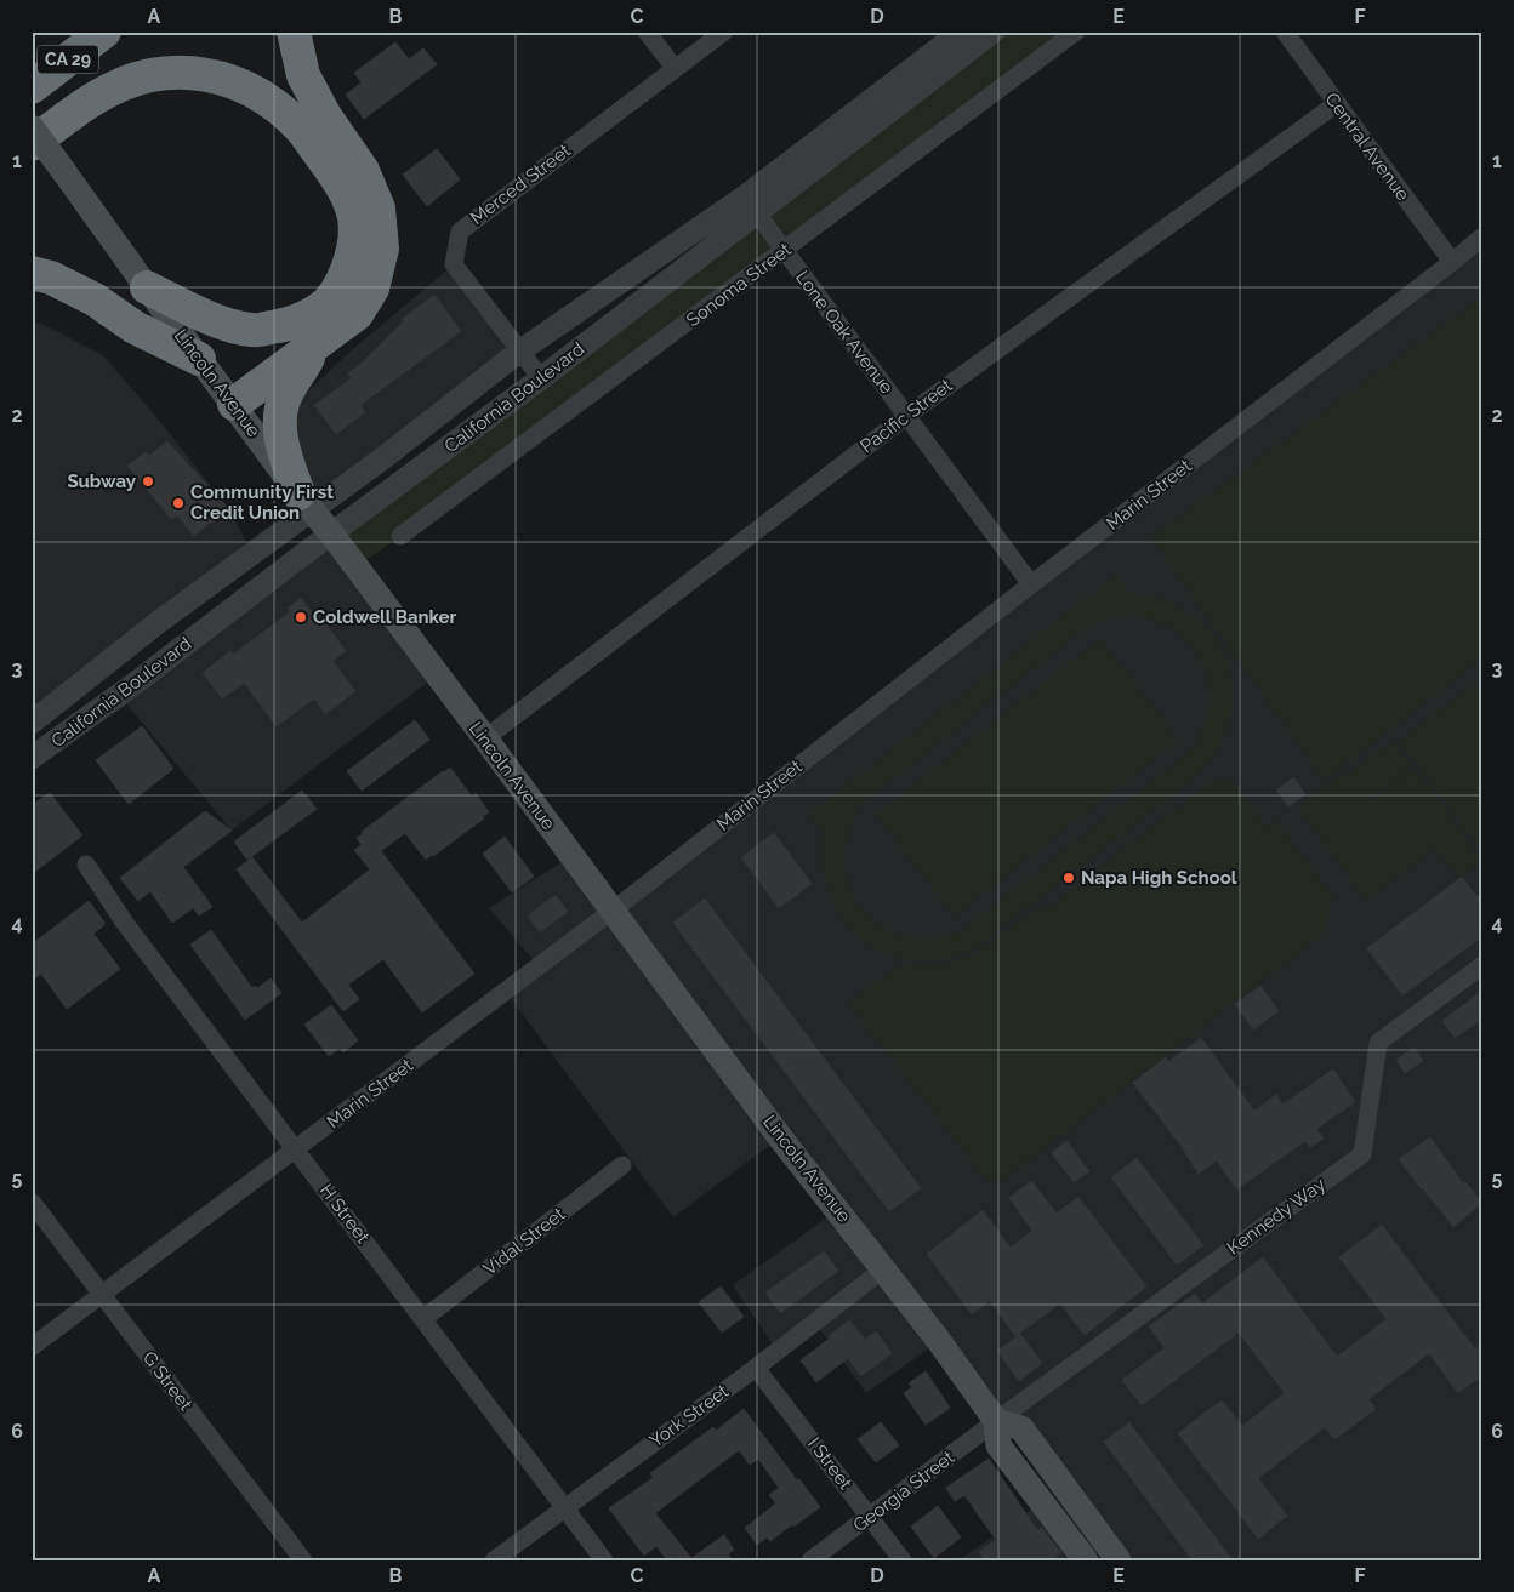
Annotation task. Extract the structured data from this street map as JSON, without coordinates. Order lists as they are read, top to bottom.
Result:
{
  "streets": {
    "highway": ["CA 29"],
    "main road": ["Lincoln Avenue"],
    "street": [
      "Central Avenue",
      "Merced Street",
      "Sonoma Street",
      "Lone Oak Avenue",
      "California Boulevard",
      "Pacific Street",
      "Marin Street",
      "H Street",
      "Kennedy Way",
      "Vidal Street",
      "G Street",
      "York Street",
      "I Street",
      "Georgia Street"
    ]
  },
  "crossings": [
    ["Central Avenue", "Pacific Street"],
    ["Central Avenue", "Marin Street"],
    ["Merced Street", "California Boulevard"],
    ["Sonoma Street", "Lone Oak Avenue"],
    ["Lone Oak Avenue", "California Boulevard"],
    ["Lone Oak Avenue", "Pacific Street"],
    ["Lone Oak Avenue", "Marin Street"],
    ["Lincoln Avenue", "California Boulevard"],
    ["Lincoln Avenue", "Pacific Street"],
    ["Lincoln Avenue", "Marin Street"],
    ["Lincoln Avenue", "Kennedy Way"],
    ["Lincoln Avenue", "York Street"],
    ["Lincoln Avenue", "Georgia Street"],
    ["Marin Street", "H Street"],
    ["Marin Street", "G Street"],
    ["H Street", "Vidal Street"],
    ["H Street", "York Street"],
    ["Kennedy Way", "Georgia Street"],
    ["York Street", "I Street"],
    ["I Street", "Georgia Street"]
  ],
  "places": [
    "Subway",
    "Community First Credit Union",
    "Coldwell Banker",
    "Napa High School"
  ],
  "grid": {
    "columns": [
      "A",
      "B",
      "C",
      "D",
      "E",
      "F"
    ],
    "rows": [
      "1",
      "2",
      "3",
      "4",
      "5",
      "6"
    ]
  }
}
